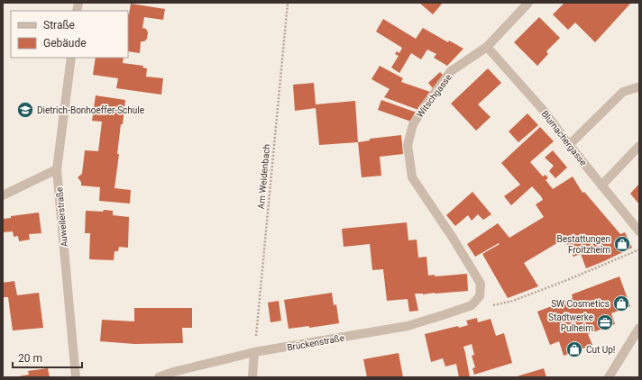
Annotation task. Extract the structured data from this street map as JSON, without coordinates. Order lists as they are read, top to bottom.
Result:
{
  "streets": {
    "street": [
      "Witschgasse",
      "Blumachergasse",
      "Auweilerstraße",
      "Brückenstraße"
    ],
    "path": ["Am Weidenbach"]
  },
  "crossings": [
    ["Witschgasse", "Blumachergasse"],
    ["Witschgasse", "Brückenstraße"],
    ["Am Weidenbach", "Brückenstraße"]
  ],
  "places": {
    "school or university": ["Dietrich-Bonhoeffer-Schule"],
    "shop": ["Bestattungen Froitzheim", "SW Cosmetics", "Cut Up!"],
    "office": ["Stadtwerke Pulheim"]
  },
  "legend": ["Straße", "Gebäude"],
  "scale_bar": "20 m"
}
